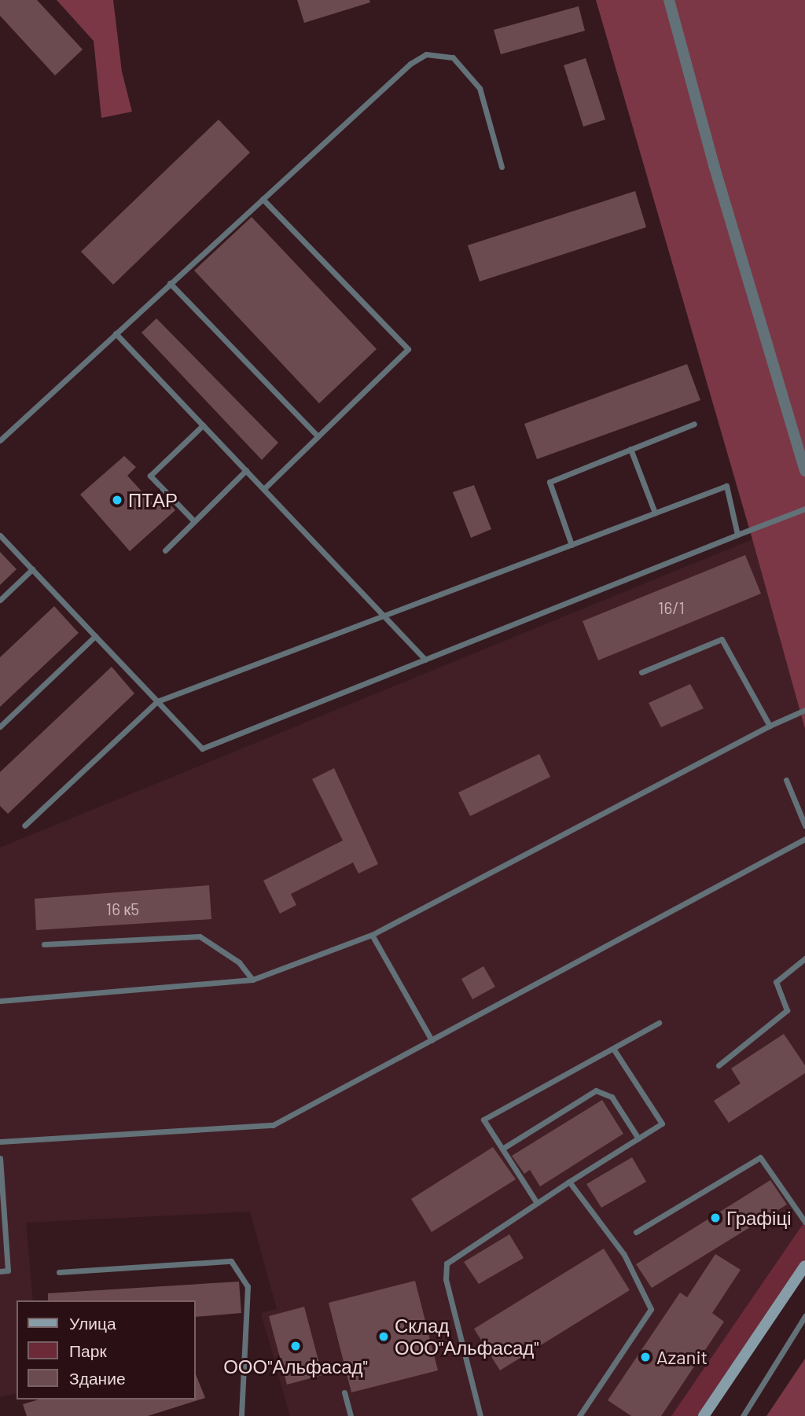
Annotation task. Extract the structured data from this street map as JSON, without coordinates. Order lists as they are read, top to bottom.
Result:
{
  "places": [
    "ПТАР",
    "Графіці",
    "Склад ООО\"Альфасад\"",
    "ООО\"Альфасад\"",
    "Azanit"
  ],
  "house_numbers": ["16/1", "16 к5"],
  "legend": ["Улица", "Парк", "Здание"]
}
